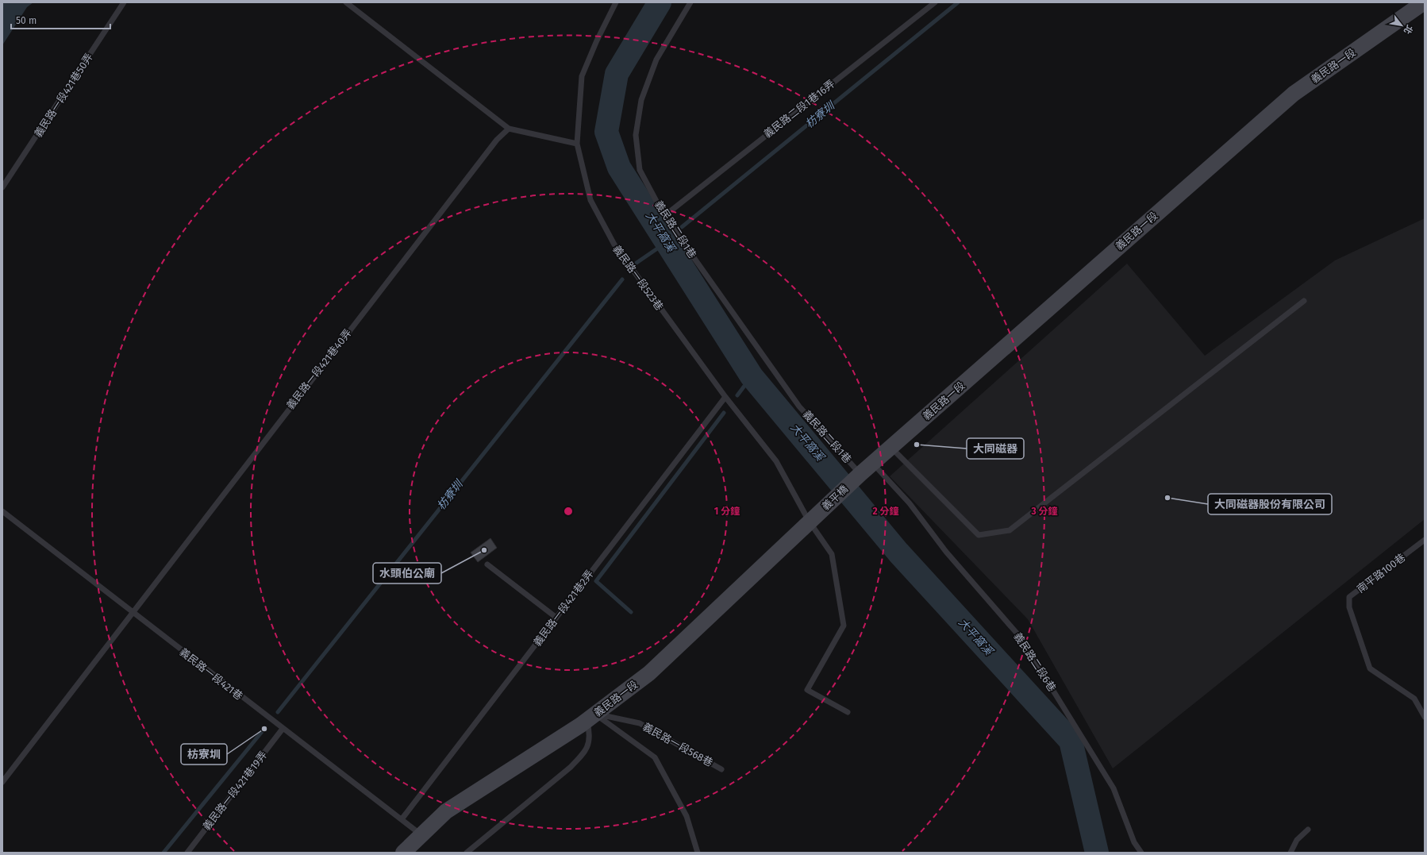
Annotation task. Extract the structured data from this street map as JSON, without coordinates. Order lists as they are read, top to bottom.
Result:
{
  "streets": {
    "street": ["義民路一段", "義平橋"],
    "lane": [
      "義民路一段421巷50弄",
      "義民路二段1巷16弄",
      "義民路二段1巷",
      "義民路一段523巷",
      "義民路一段421巷40弄",
      "南平路100巷",
      "義民路一段421巷2弄",
      "義民路二段6巷",
      "義民路一段421巷",
      "義民路一段568巷",
      "義民路一段421巷19弄"
    ]
  },
  "crossings": [
    ["義民路一段", "義民路二段1巷"],
    ["義民路一段", "義民路一段523巷"],
    ["義民路一段", "義平橋"],
    ["義民路一段", "義民路二段6巷"],
    ["義民路一段", "義民路一段421巷"],
    ["義民路一段", "義民路一段568巷"],
    ["義民路二段1巷16弄", "義民路二段1巷"],
    ["義民路二段1巷", "義平橋"],
    ["義民路一段523巷", "義平橋"],
    ["義民路一段523巷", "義民路一段421巷2弄"],
    ["義民路一段421巷40弄", "義民路一段421巷"],
    ["義民路一段421巷2弄", "義民路一段421巷"],
    ["義民路一段421巷", "義民路一段421巷19弄"]
  ],
  "water": ["枋寮圳", "大平窩溪"],
  "places": [
    "大同磁器",
    "大同磁器股份有限公司",
    "水頭伯公廟",
    "枋寮圳"
  ],
  "scale_bar": "50 m",
  "north": "bottom right",
  "rings": ["1 分鐘", "2 分鐘", "3 分鐘"]
}
